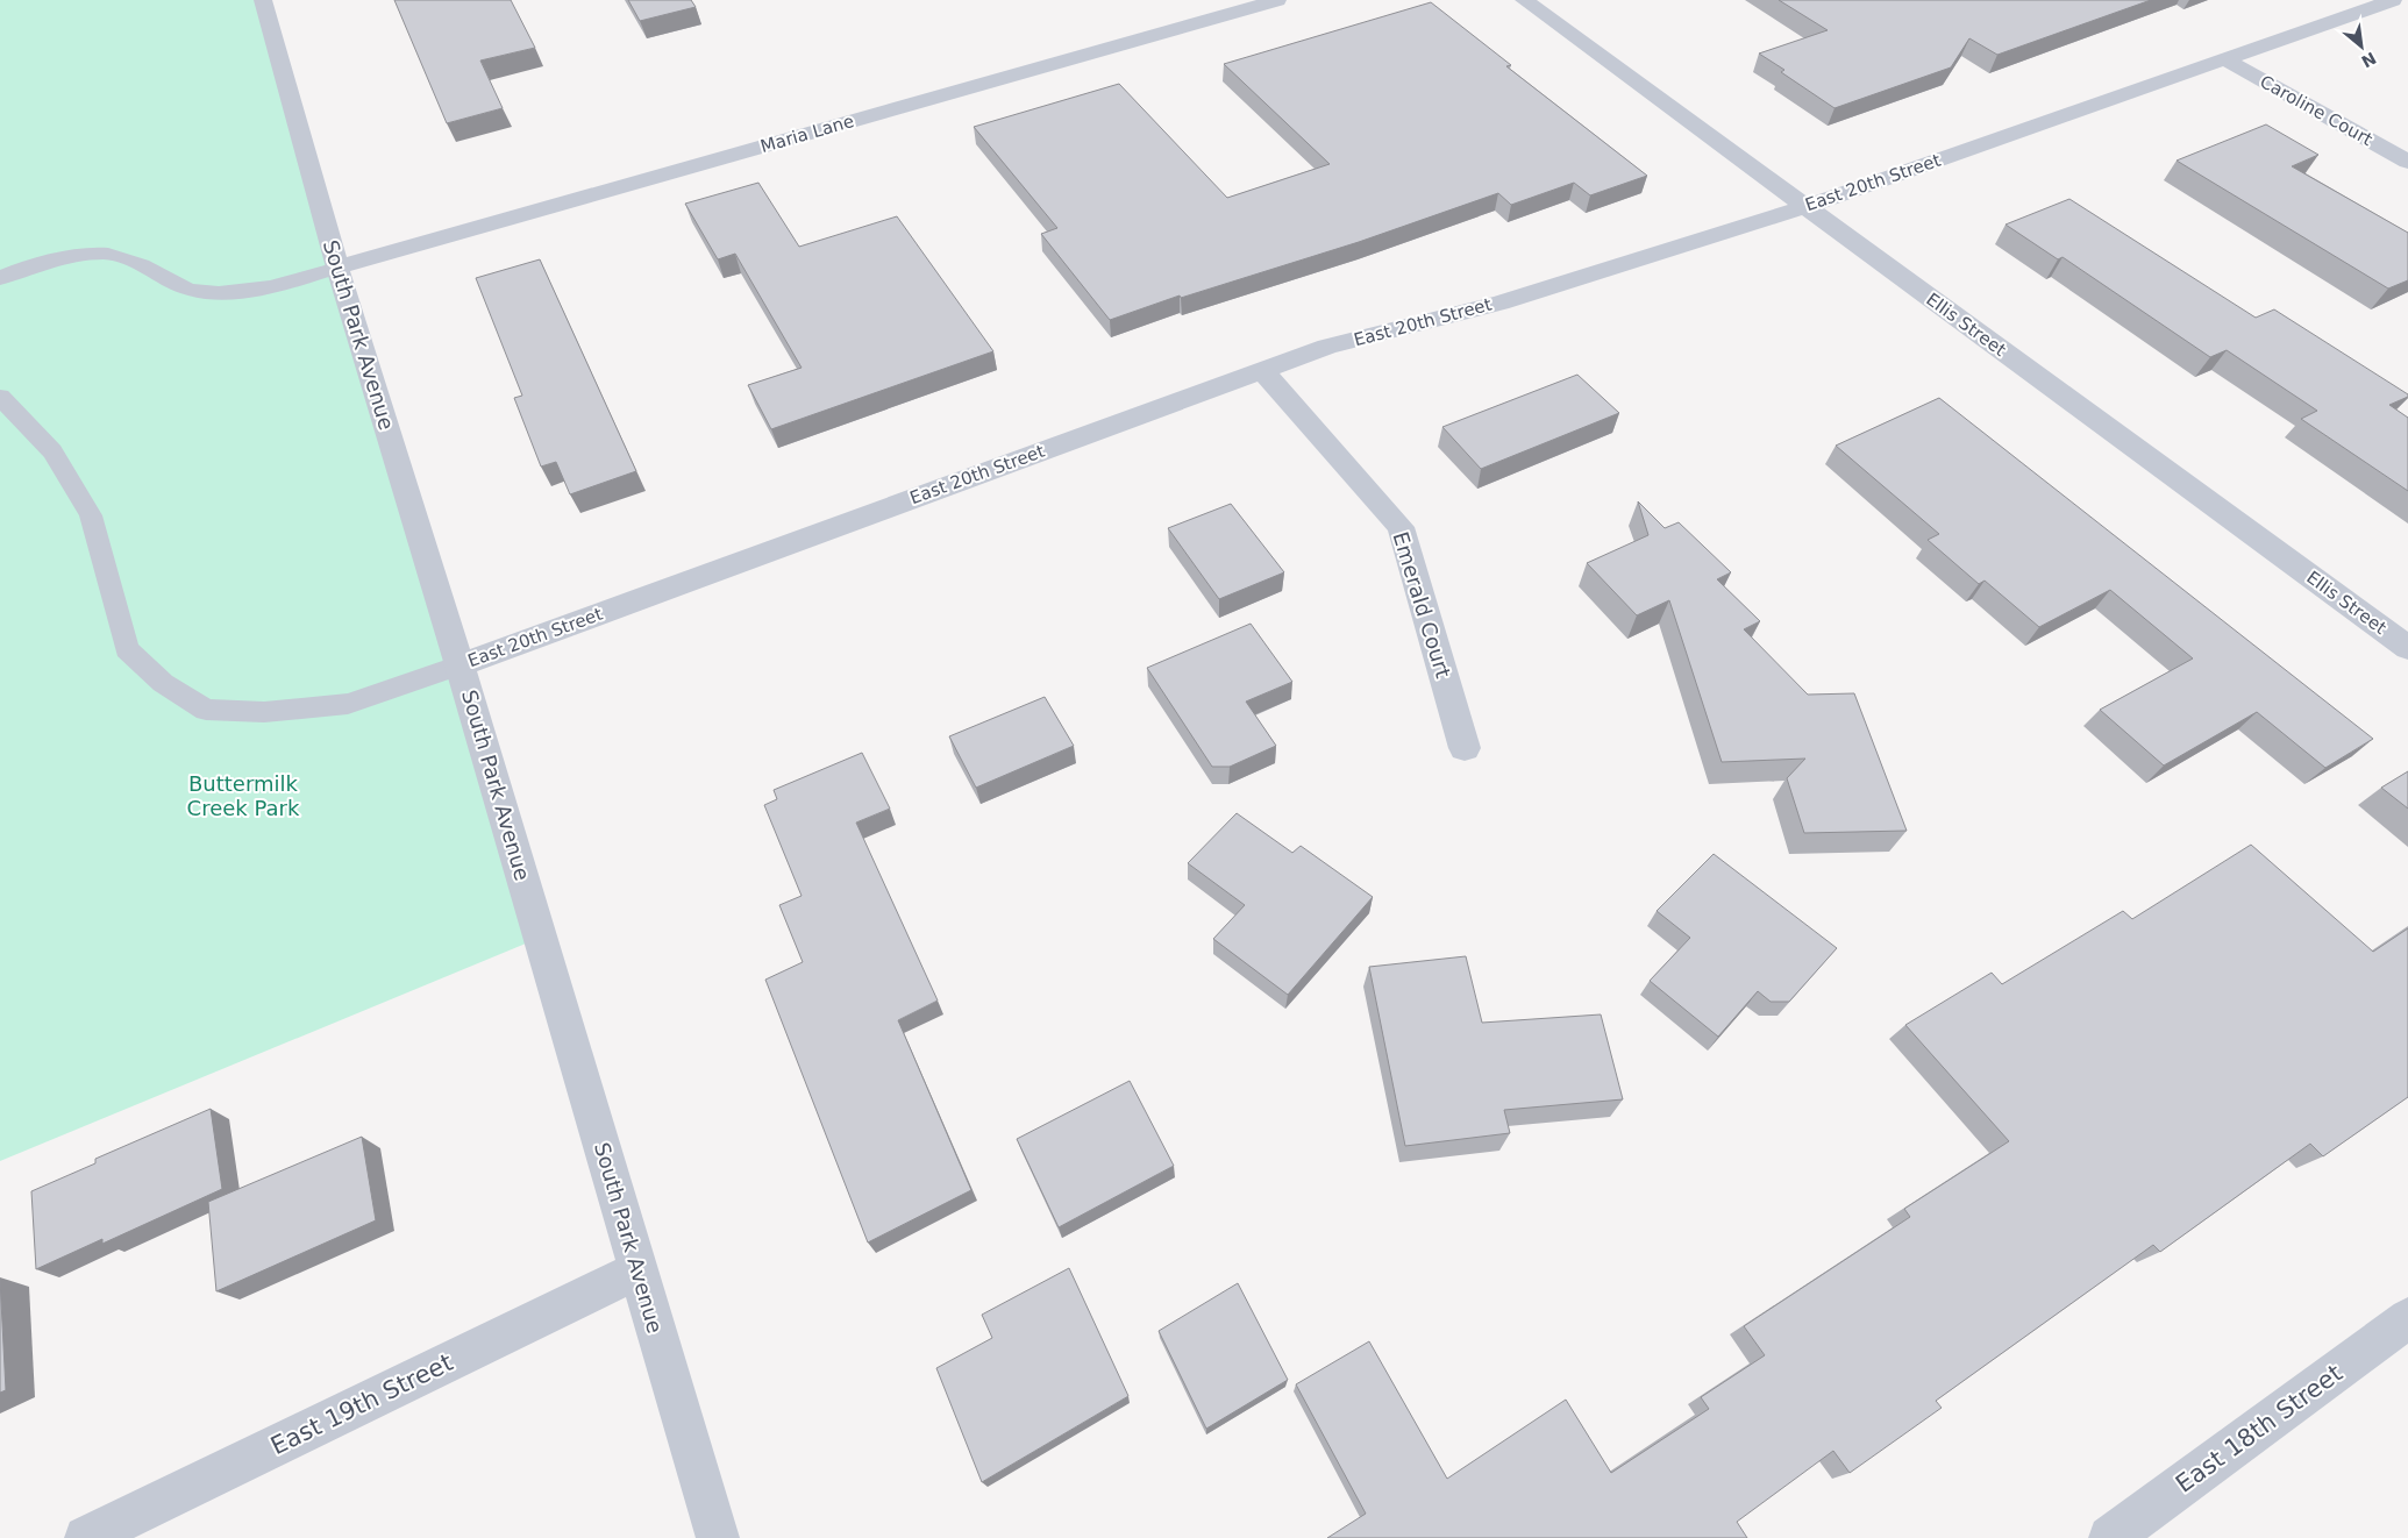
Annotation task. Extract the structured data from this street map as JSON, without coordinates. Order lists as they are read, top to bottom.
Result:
{
  "streets": {
    "street": [
      "Caroline Court",
      "Maria Lane",
      "East 20th Street",
      "Ellis Street",
      "South Park Avenue",
      "Emerald Court",
      "East 19th Street",
      "East 18th Street"
    ]
  },
  "crossings": [
    ["Caroline Court", "East 20th Street"],
    ["Maria Lane", "South Park Avenue"],
    ["East 20th Street", "Ellis Street"],
    ["East 20th Street", "South Park Avenue"],
    ["East 20th Street", "Emerald Court"],
    ["South Park Avenue", "East 19th Street"]
  ],
  "parks": ["Buttermilk Creek Park"],
  "north": "bottom right"
}
